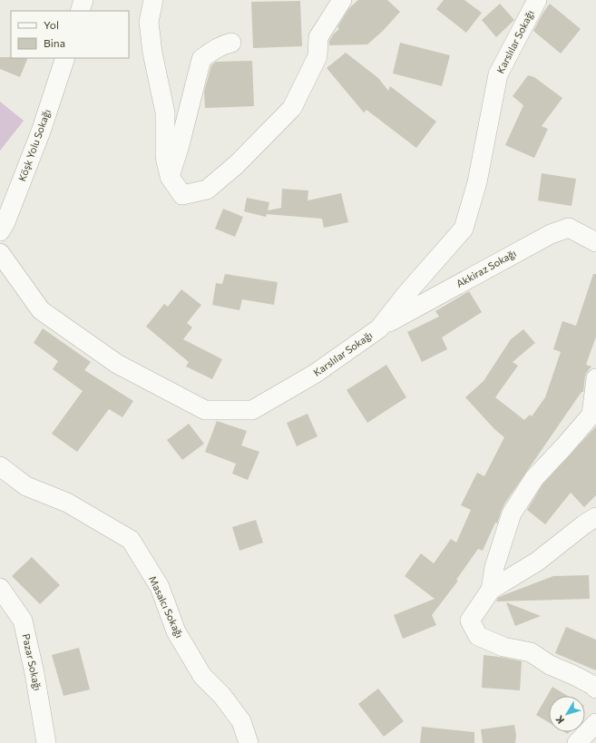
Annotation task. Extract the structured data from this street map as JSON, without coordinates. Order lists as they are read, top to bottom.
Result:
{
  "streets": {
    "street": [
      "Karslılar Sokağı",
      "Köşk Yolu Sokağı",
      "Akkiraz Sokağı",
      "Masalcı Sokağı",
      "Pazar Sokağı"
    ]
  },
  "crossings": [
    ["Karslılar Sokağı", "Akkiraz Sokağı"]
  ],
  "legend": ["Yol", "Bina"],
  "north": "bottom left"
}
